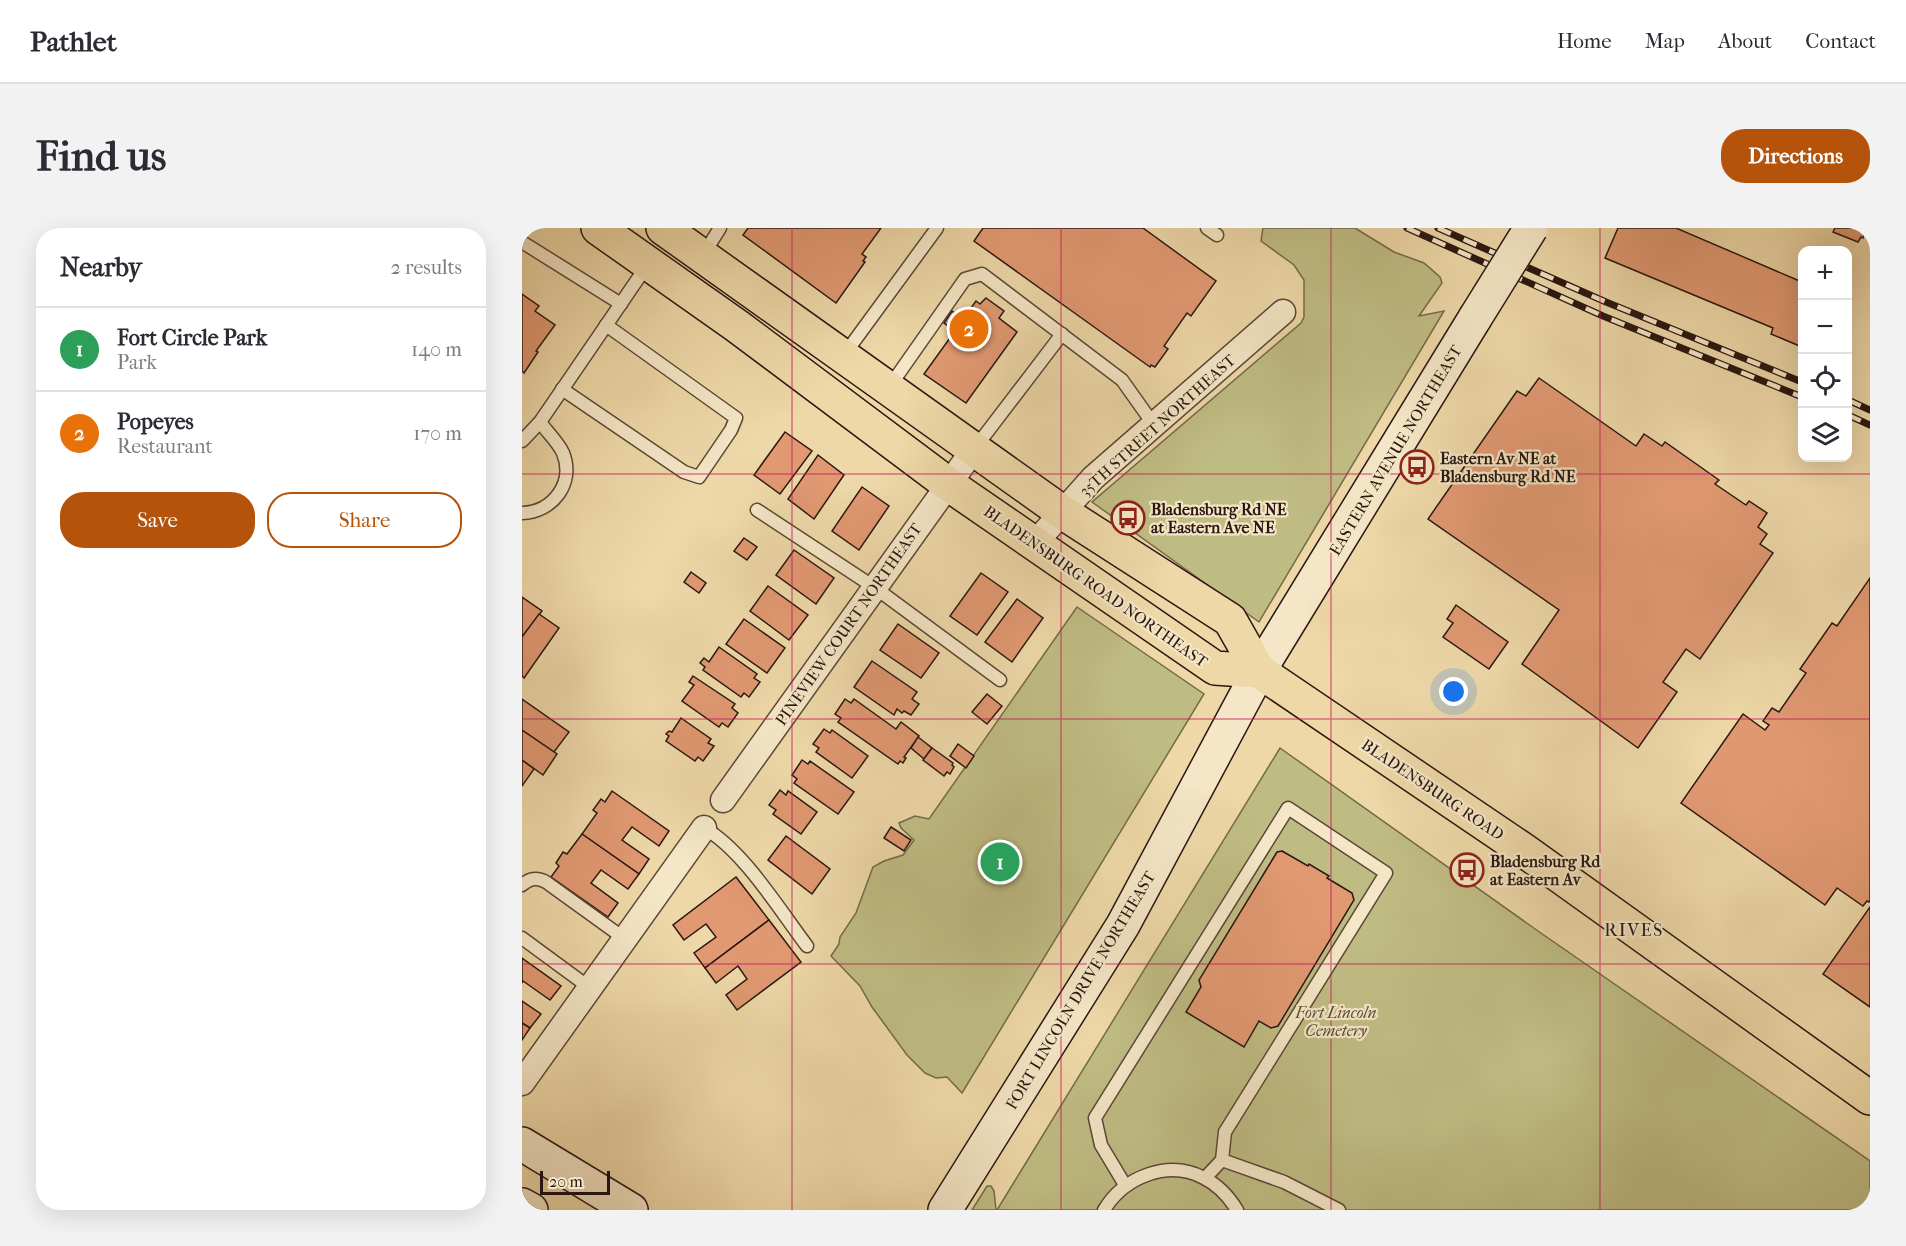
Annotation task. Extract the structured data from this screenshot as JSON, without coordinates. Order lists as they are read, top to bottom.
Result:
{
  "streets": {
    "main road": ["BLADENSBURG ROAD NORTHEAST", "BLADENSBURG ROAD"],
    "street": [
      "35TH STREET NORTHEAST",
      "EASTERN AVENUE NORTHEAST",
      "PINEVIEW COURT NORTHEAST",
      "FORT LINCOLN DRIVE NORTHEAST"
    ]
  },
  "crossings": [
    ["35TH STREET NORTHEAST", "BLADENSBURG ROAD NORTHEAST"],
    ["EASTERN AVENUE NORTHEAST", "BLADENSBURG ROAD NORTHEAST"],
    ["EASTERN AVENUE NORTHEAST", "BLADENSBURG ROAD"],
    ["EASTERN AVENUE NORTHEAST", "FORT LINCOLN DRIVE NORTHEAST"],
    ["BLADENSBURG ROAD NORTHEAST", "PINEVIEW COURT NORTHEAST"],
    ["BLADENSBURG ROAD NORTHEAST", "BLADENSBURG ROAD"],
    ["BLADENSBURG ROAD NORTHEAST", "FORT LINCOLN DRIVE NORTHEAST"],
    ["BLADENSBURG ROAD", "FORT LINCOLN DRIVE NORTHEAST"]
  ],
  "districts": ["RIVES"],
  "parks": ["Fort Lincoln Cemetery"],
  "places": {
    "bus stop": ["Eastern Av NE at Bladensburg Rd NE", "Bladensburg Rd NE at Eastern Ave NE", "Bladensburg Rd at Eastern Av"]
  },
  "scale_bar": "20 m",
  "page": {
    "header": "Pathlet",
    "nav": [
      "Home",
      "Map",
      "About",
      "Contact"
    ],
    "buttons": [
      "Directions",
      ["Save", "Share"]
    ],
    "title": "Find us",
    "heading": ["Nearby", "2 results"],
    "map_buttons": ["+", "−"],
    "list": [
      {
        "mark": "1",
        "name": "Fort Circle Park",
        "note": "Park",
        "value": "140 m"
      },
      {
        "mark": "2",
        "name": "Popeyes",
        "note": "Restaurant",
        "value": "170 m"
      }
    ],
    "pins": ["2", "1"],
    "scale": "20 m"
  }
}
